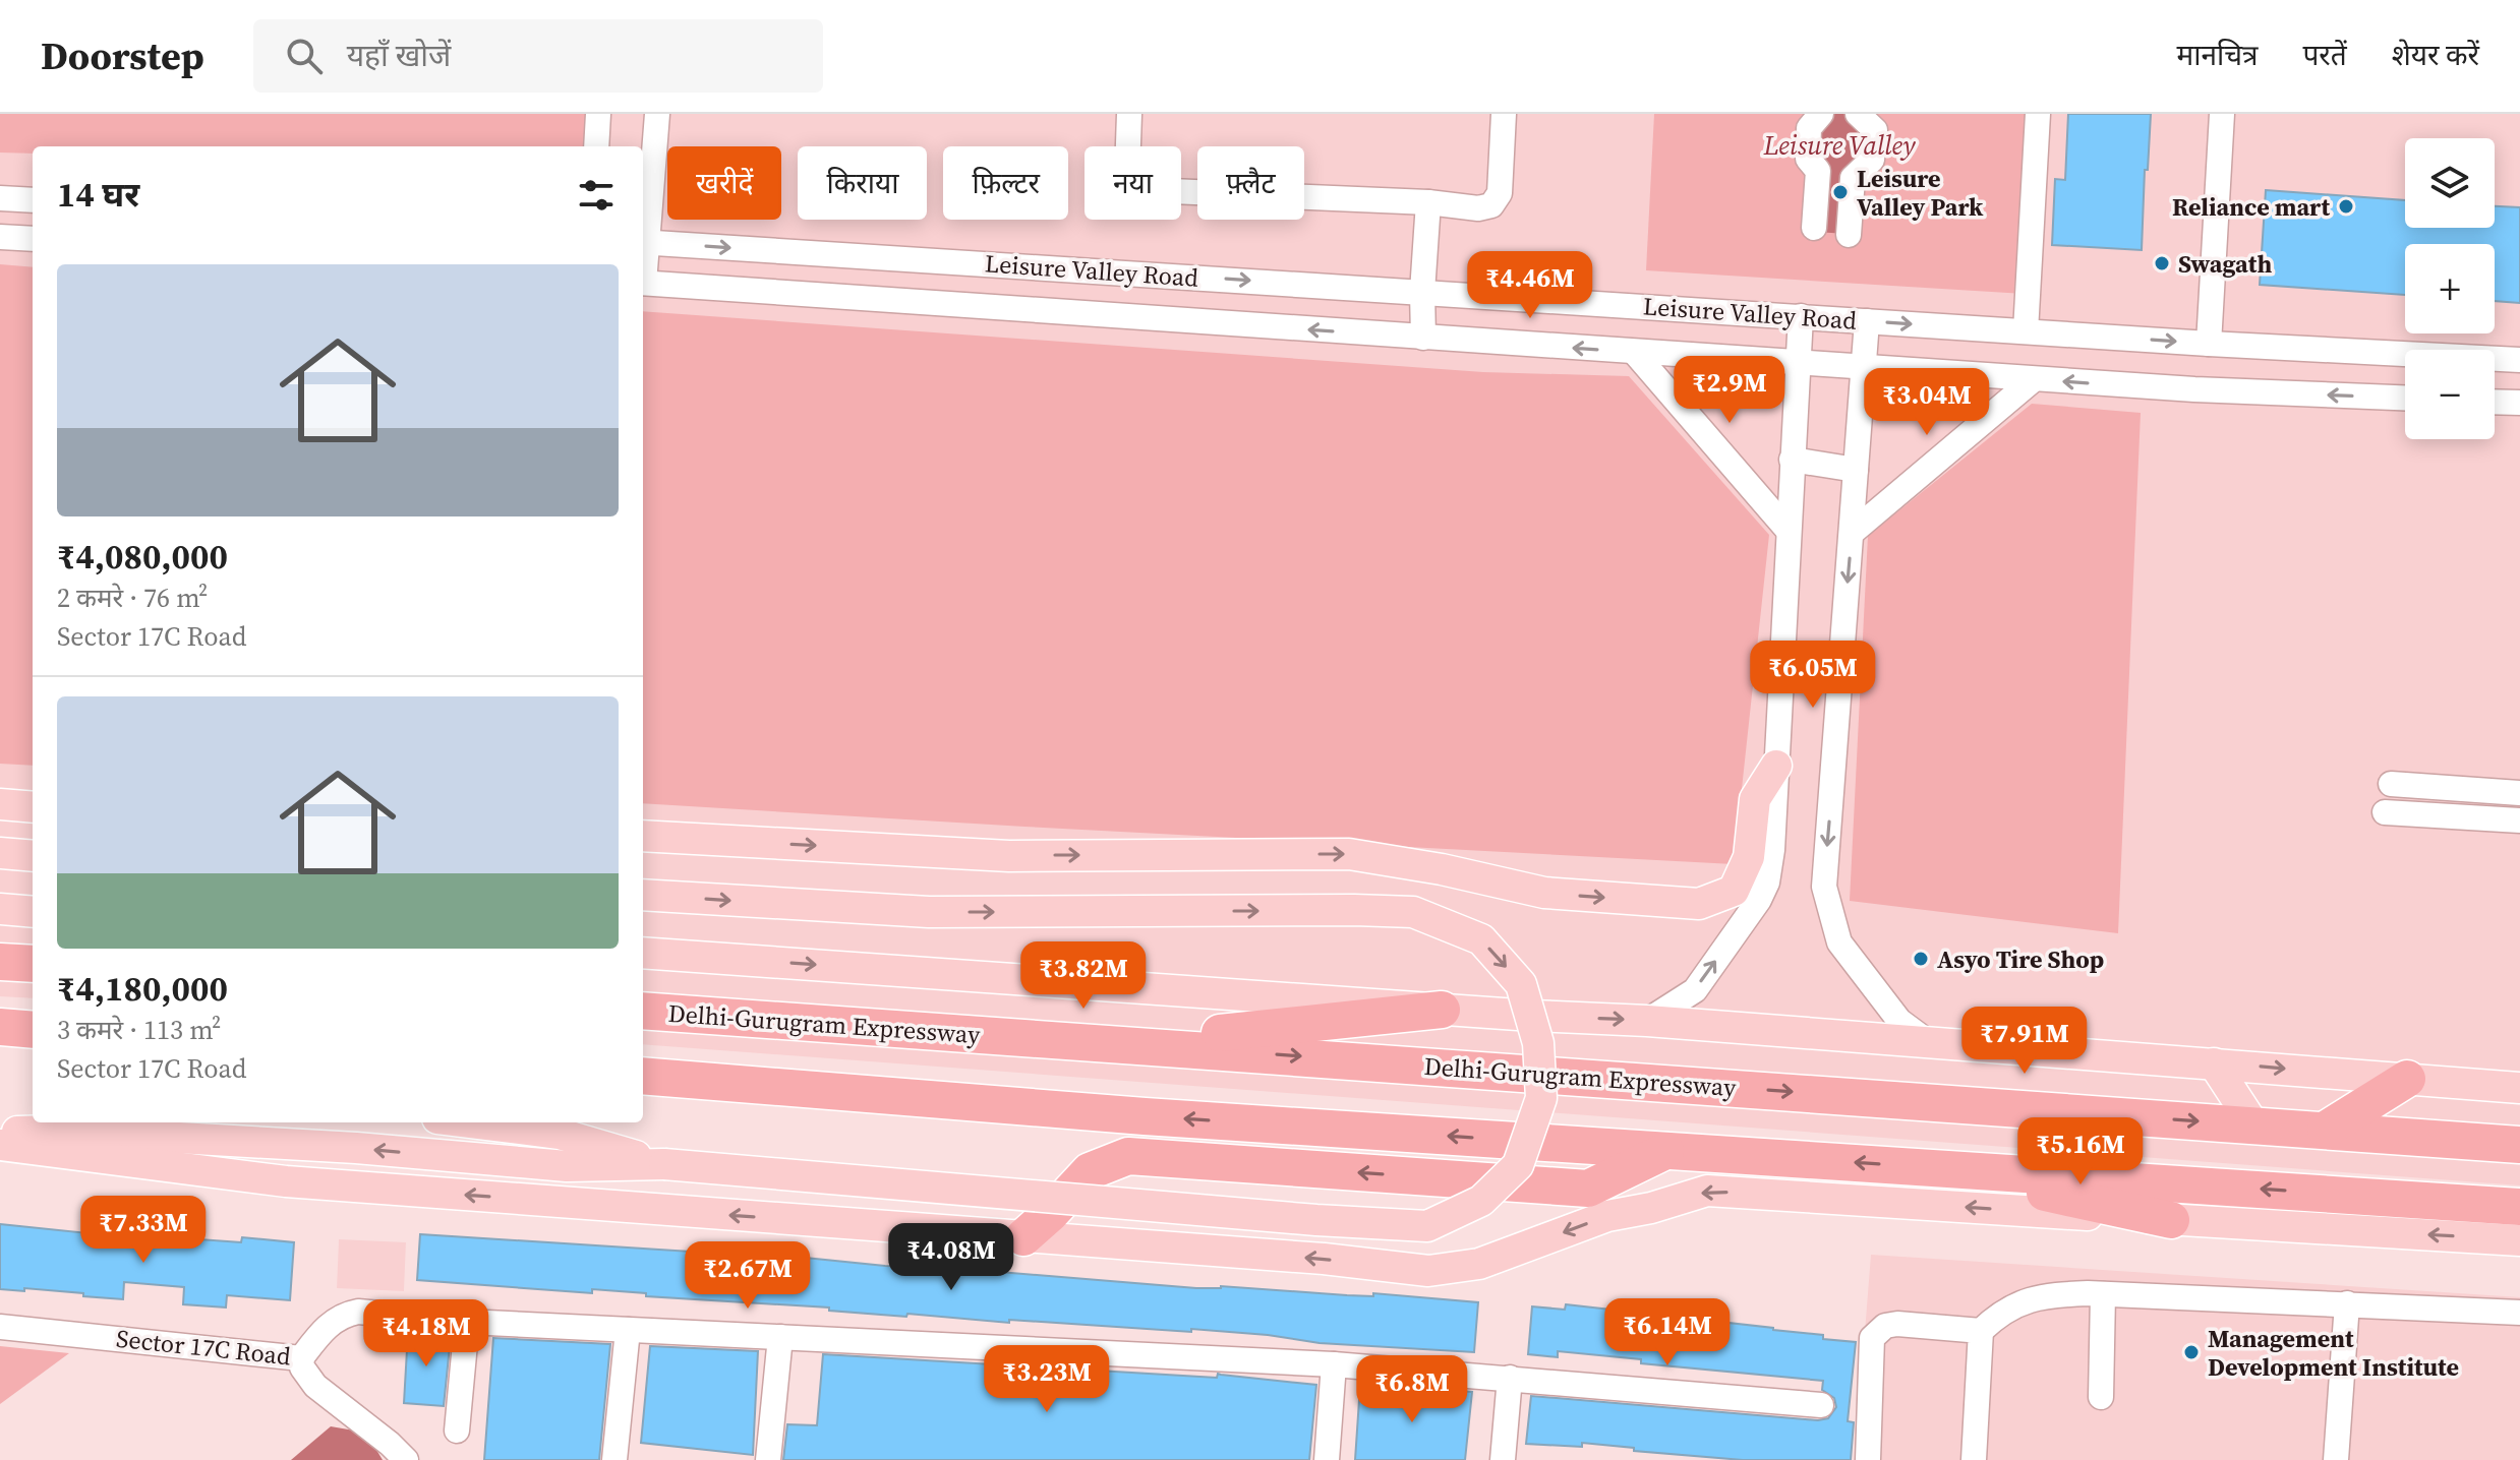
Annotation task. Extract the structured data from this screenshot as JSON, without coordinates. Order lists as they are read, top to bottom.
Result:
{
  "streets": {
    "highway": ["Delhi-Gurugram Expressway"],
    "street": ["Leisure Valley Road", "Sector 17C Road"]
  },
  "water": ["Leisure Valley"],
  "places": [
    "Leisure Valley Park",
    "Reliance mart",
    "Swagath",
    "Asyo Tire Shop",
    "Management Development Institute"
  ],
  "page": {
    "header": "Doorstep",
    "search": "यहाँ खोजें",
    "nav": ["मानचित्र", "परतें", "शेयर करें"],
    "map_buttons": ["+", "−"],
    "chip": [
      "खरीदें",
      "किराया",
      "फ़िल्टर",
      "नया",
      "फ़्लैट"
    ],
    "heading": "14 घर",
    "list": [
      {
        "name": "₹4,080,000",
        "note": "2 कमरे · 76 m² · Sector 17C Road"
      },
      {
        "name": "₹4,180,000",
        "note": "3 कमरे · 113 m² · Sector 17C Road"
      }
    ],
    "price": [
      "₹4.46M",
      "₹2.9M",
      "₹3.04M",
      "₹6.05M",
      "₹3.82M",
      "₹7.91M",
      "₹5.16M",
      "₹7.33M",
      "₹4.08M",
      "₹2.67M",
      "₹6.14M",
      "₹4.18M",
      "₹3.23M",
      "₹6.8M"
    ]
  }
}
